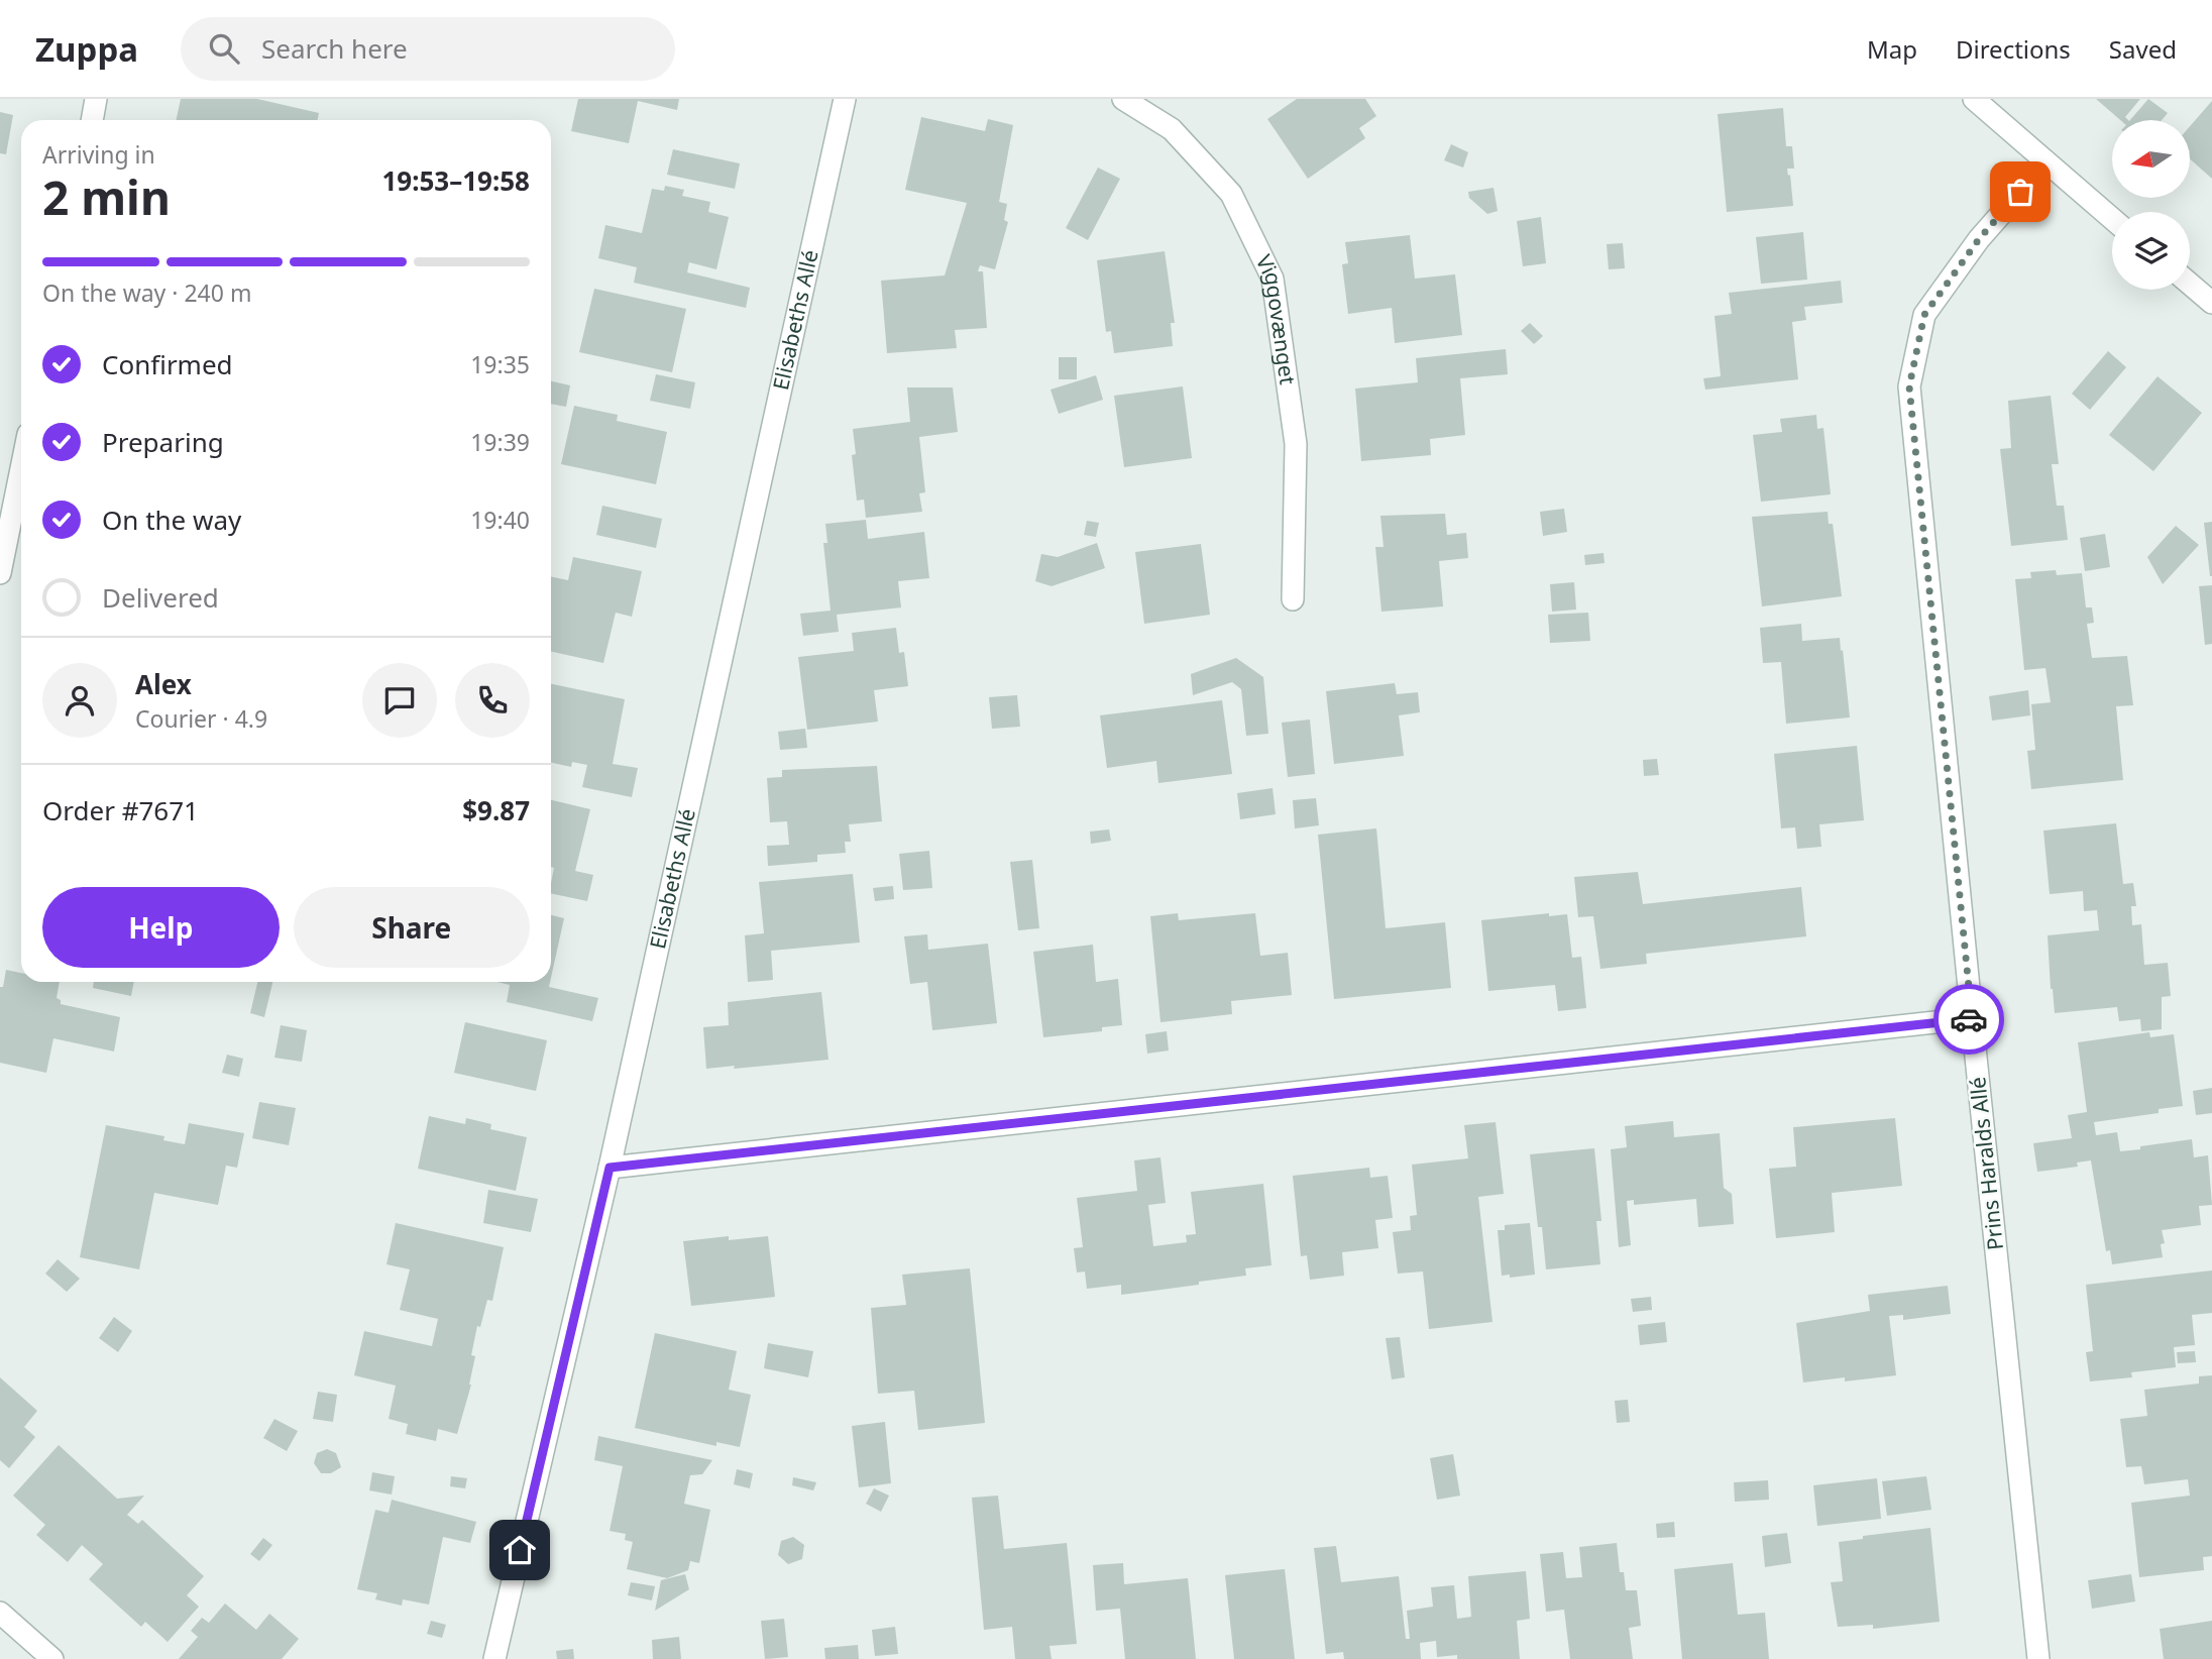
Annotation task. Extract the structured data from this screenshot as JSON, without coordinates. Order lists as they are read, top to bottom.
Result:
{
  "streets": {
    "street": ["Elisabeths Allé", "Viggovænget", "Prins Haralds Allé"]
  },
  "north": "left",
  "page": {
    "header": "Zuppa",
    "search": "Search here",
    "nav": ["Map", "Directions", "Saved"],
    "heading": ["2 min", "Arriving in", "19:53–19:58"],
    "panel": [
      "Alex",
      "Courier · 4.9",
      "Order #7671",
      "$9.87"
    ],
    "bar": "On the way · 240 m",
    "list": [
      ["Confirmed", "19:35"],
      ["Preparing", "19:39"],
      ["On the way", "19:40"],
      "Delivered"
    ],
    "buttons": ["Help", "Share"]
  }
}
